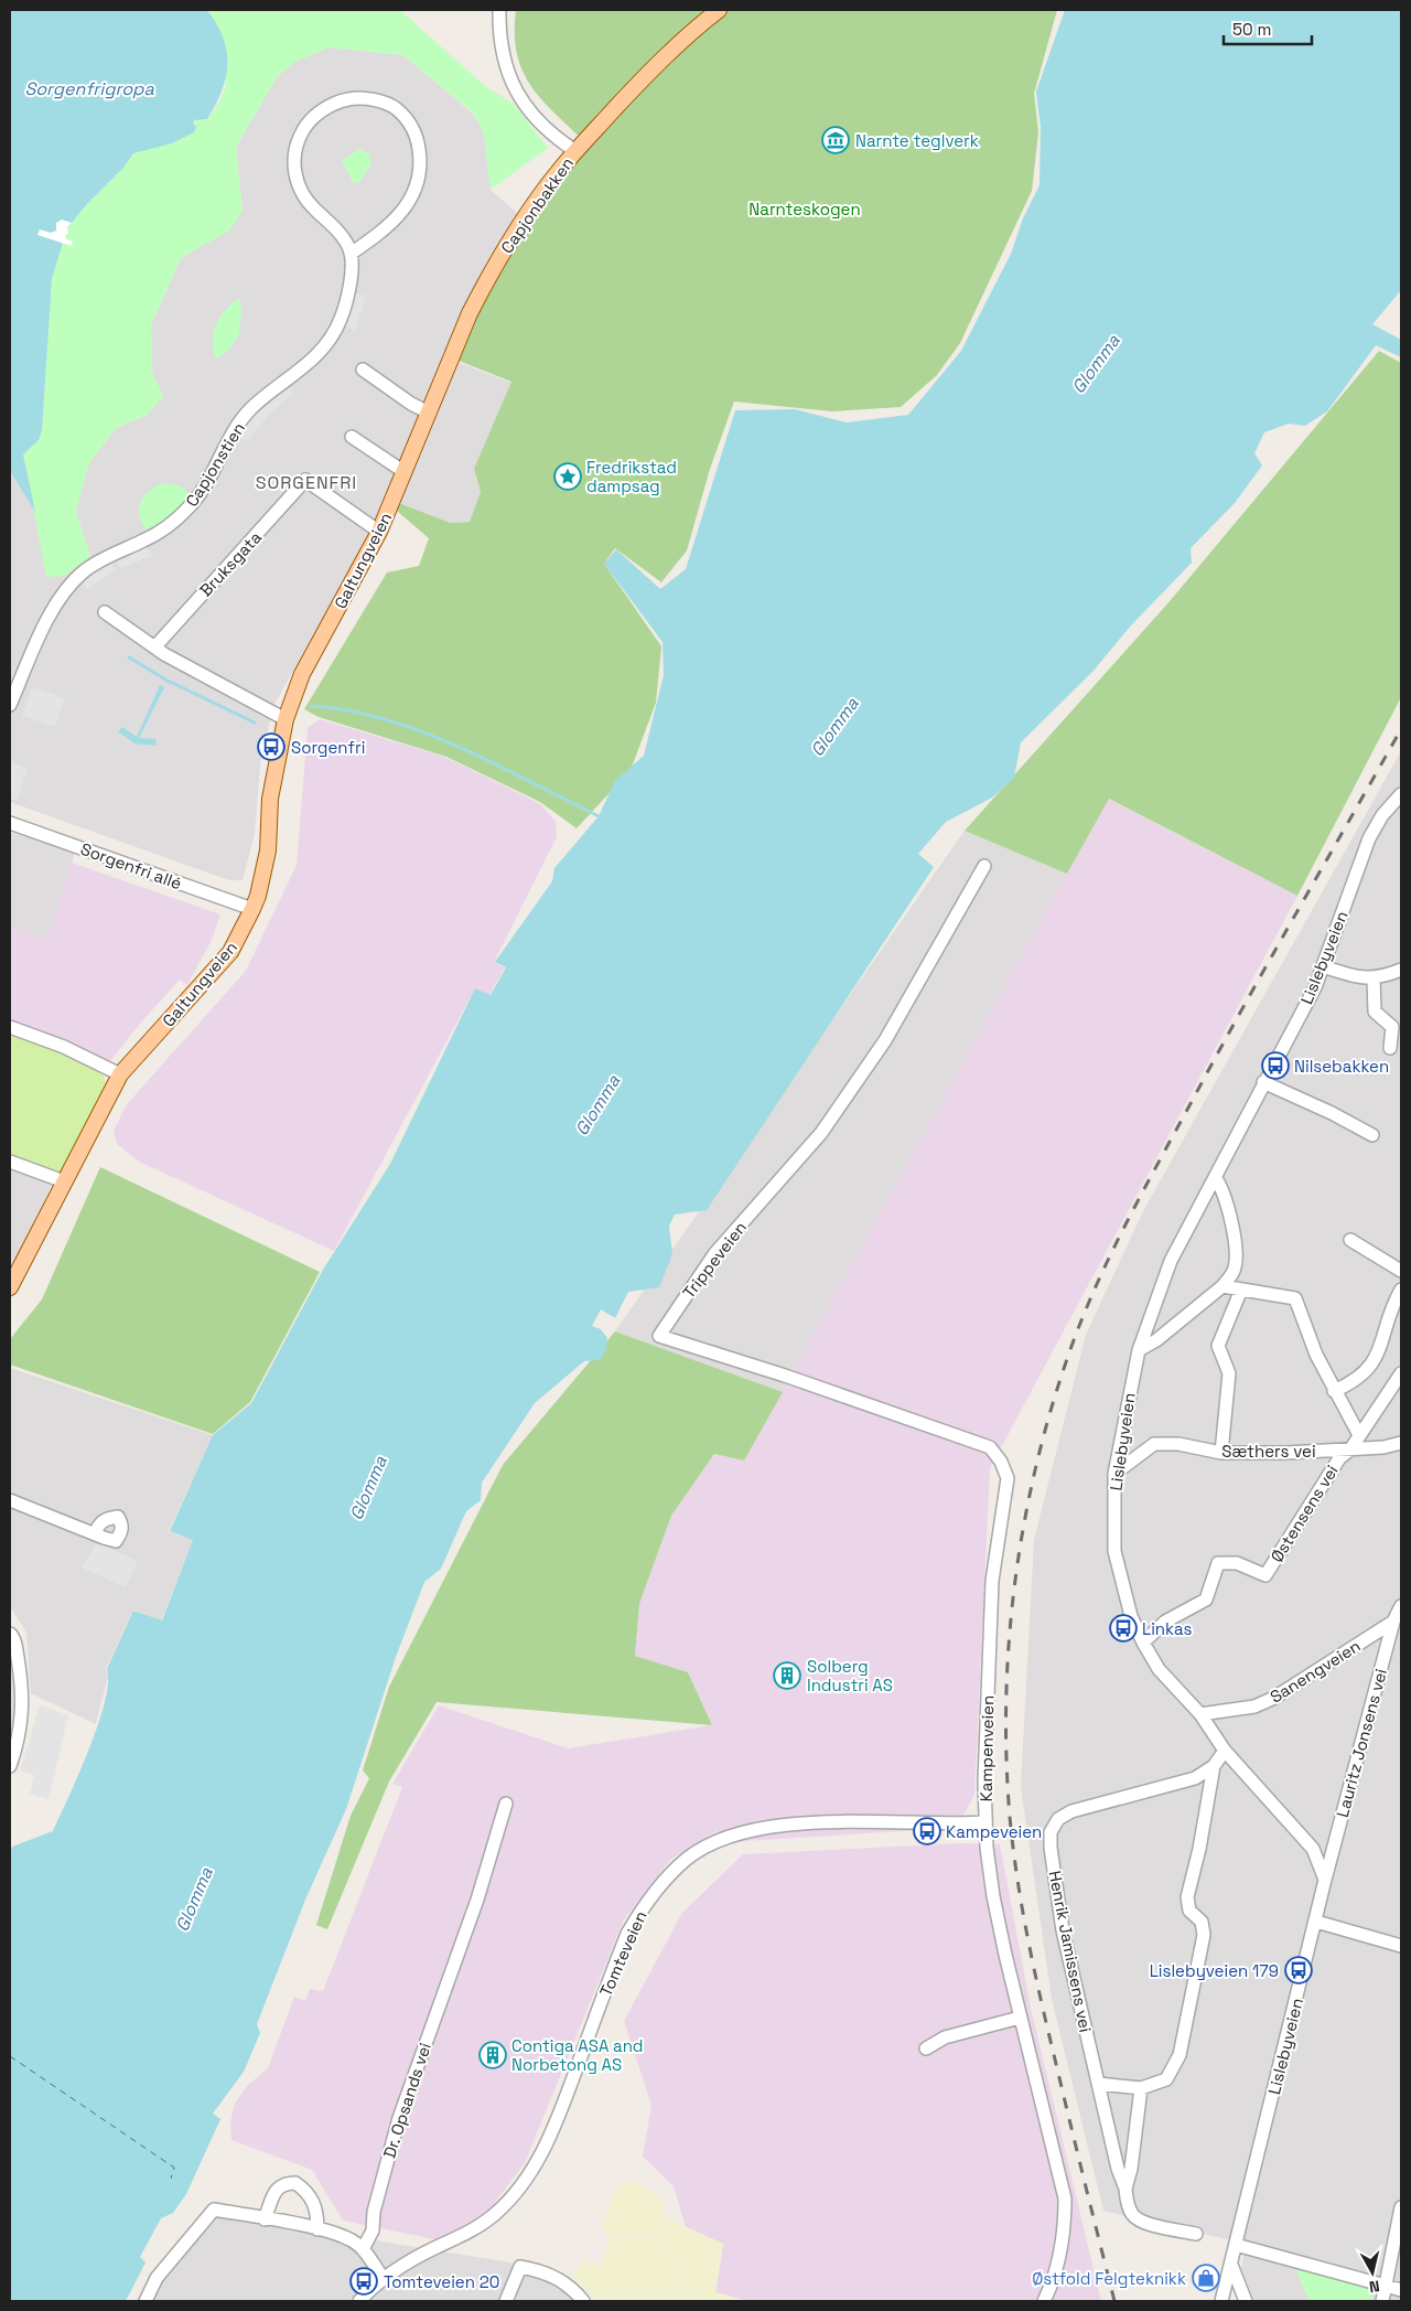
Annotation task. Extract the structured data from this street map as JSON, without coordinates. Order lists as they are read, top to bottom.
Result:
{
  "streets": {
    "main road": ["Capjonbakken", "Galtungveien"],
    "street": [
      "Capjonstien",
      "Bruksgata",
      "Sorgenfri allé",
      "Lislebyveien",
      "Trippeveien",
      "Sæthers vei",
      "Østensens vei",
      "Sanengveien",
      "Lauritz Jonsens vei",
      "Kampenveien",
      "Henrik Jamissens vei",
      "Tomteveien",
      "Dr. Opsands vei"
    ]
  },
  "crossings": [
    ["Capjonbakken", "Galtungveien"],
    ["Galtungveien", "Bruksgata"],
    ["Galtungveien", "Sorgenfri allé"],
    ["Lislebyveien", "Sæthers vei"],
    ["Lislebyveien", "Østensens vei"],
    ["Lislebyveien", "Sanengveien"],
    ["Lislebyveien", "Lauritz Jonsens vei"],
    ["Lislebyveien", "Henrik Jamissens vei"],
    ["Trippeveien", "Kampenveien"],
    ["Sæthers vei", "Østensens vei"],
    ["Sanengveien", "Lauritz Jonsens vei"],
    ["Kampenveien", "Tomteveien"]
  ],
  "districts": ["SORGENFRI"],
  "water": ["Sorgenfrigropa", "Glomma"],
  "parks": ["Narnteskogen"],
  "places": {
    "museum": ["Narnte teglverk"],
    "place": ["Fredrikstad dampsag"],
    "bus stop": [
      "Sorgenfri",
      "Nilsebakken",
      "Linkas",
      "Kampeveien",
      "Lislebyveien 179",
      "Tomteveien 20"
    ],
    "building": ["Solberg Industri AS", "Contiga ASA and Norbetong AS"],
    "shop": ["Østfold Felgteknikk"]
  },
  "scale_bar": "50 m",
  "north": "bottom"
}
